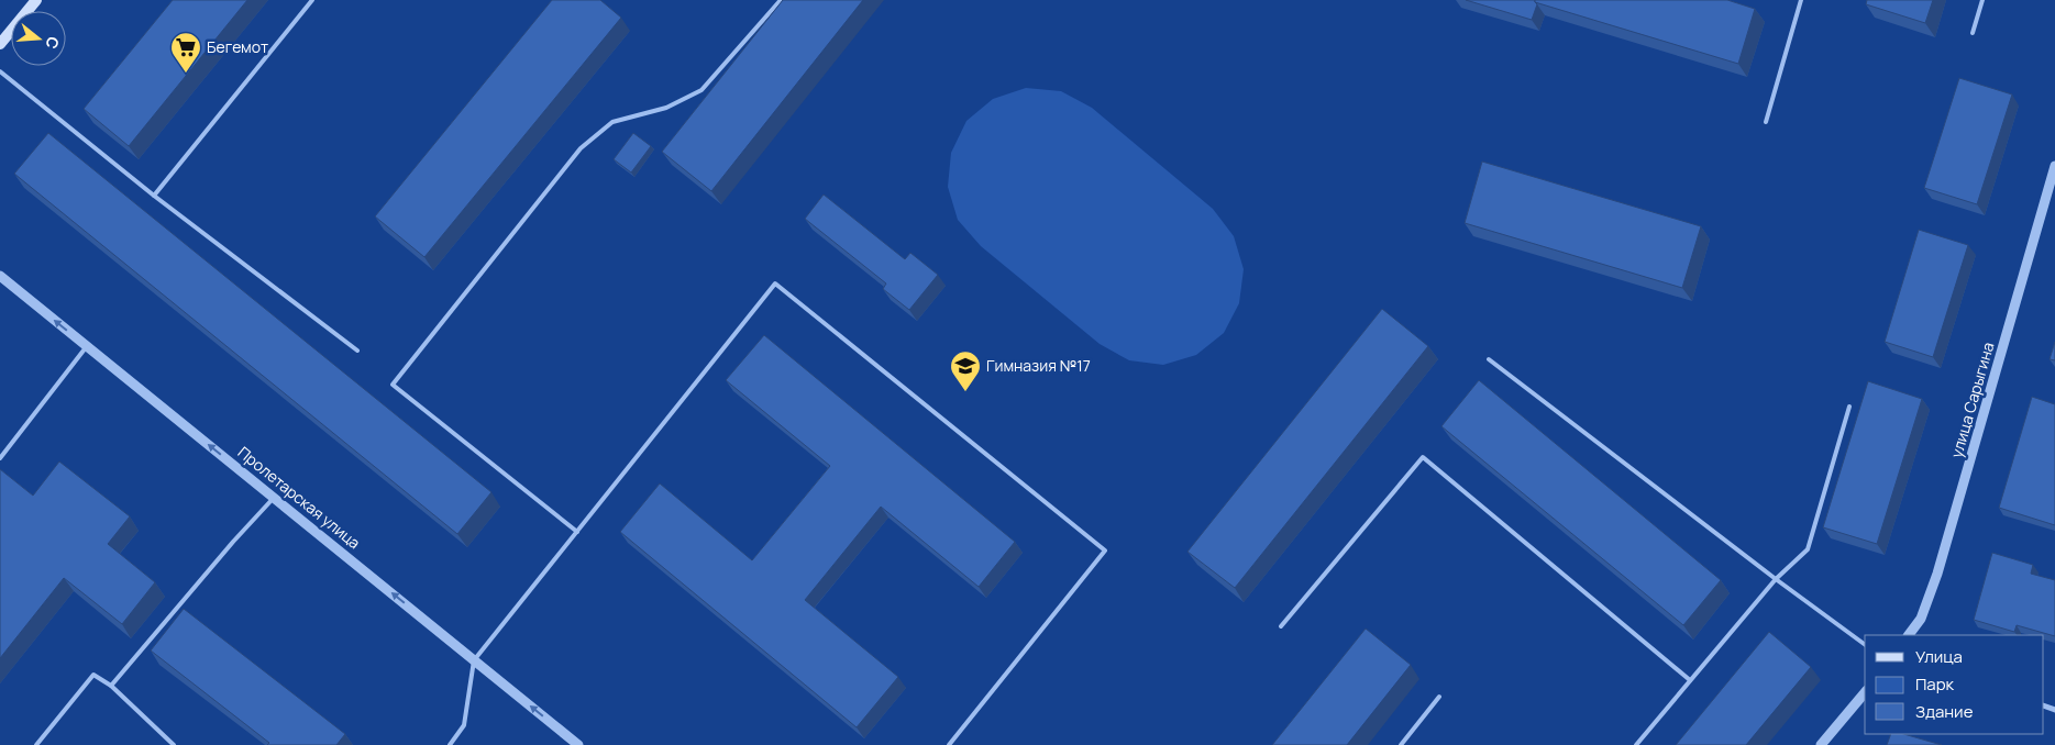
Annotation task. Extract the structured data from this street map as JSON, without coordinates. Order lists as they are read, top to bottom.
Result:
{
  "streets": {
    "street": ["улица Сарыгина", "Пролетарская улица"]
  },
  "one_way": ["Пролетарская улица"],
  "places": {
    "supermarket": ["Бегемот"],
    "school or university": ["Гимназия №17"]
  },
  "legend": ["Улица", "Парк", "Здание"],
  "north": "right"
}
